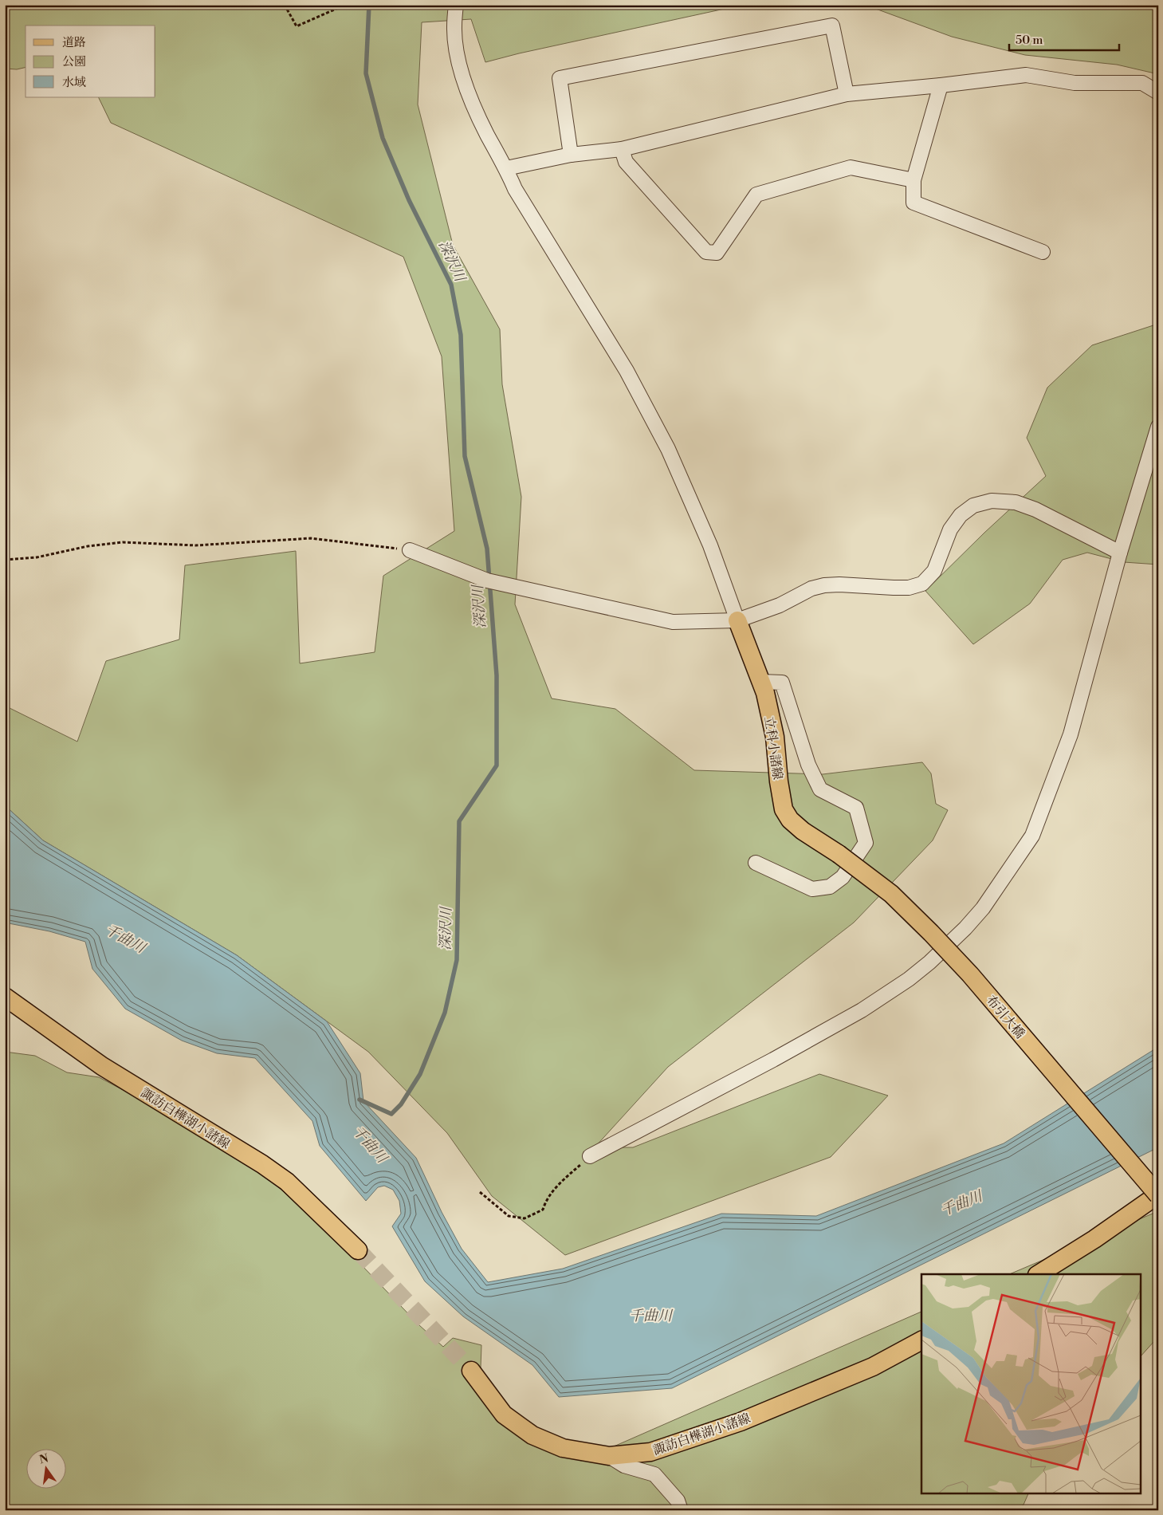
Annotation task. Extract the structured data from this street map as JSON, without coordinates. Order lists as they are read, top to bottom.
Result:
{
  "streets": {
    "main road": ["立科小諸線", "布引大橋", "諏訪白樺湖小諸線"]
  },
  "crossings": [
    ["立科小諸線", "布引大橋"]
  ],
  "water": ["深沢川", "千曲川"],
  "legend": ["道路", "公園", "水域"],
  "scale_bar": "50 m",
  "north": "top"
}
